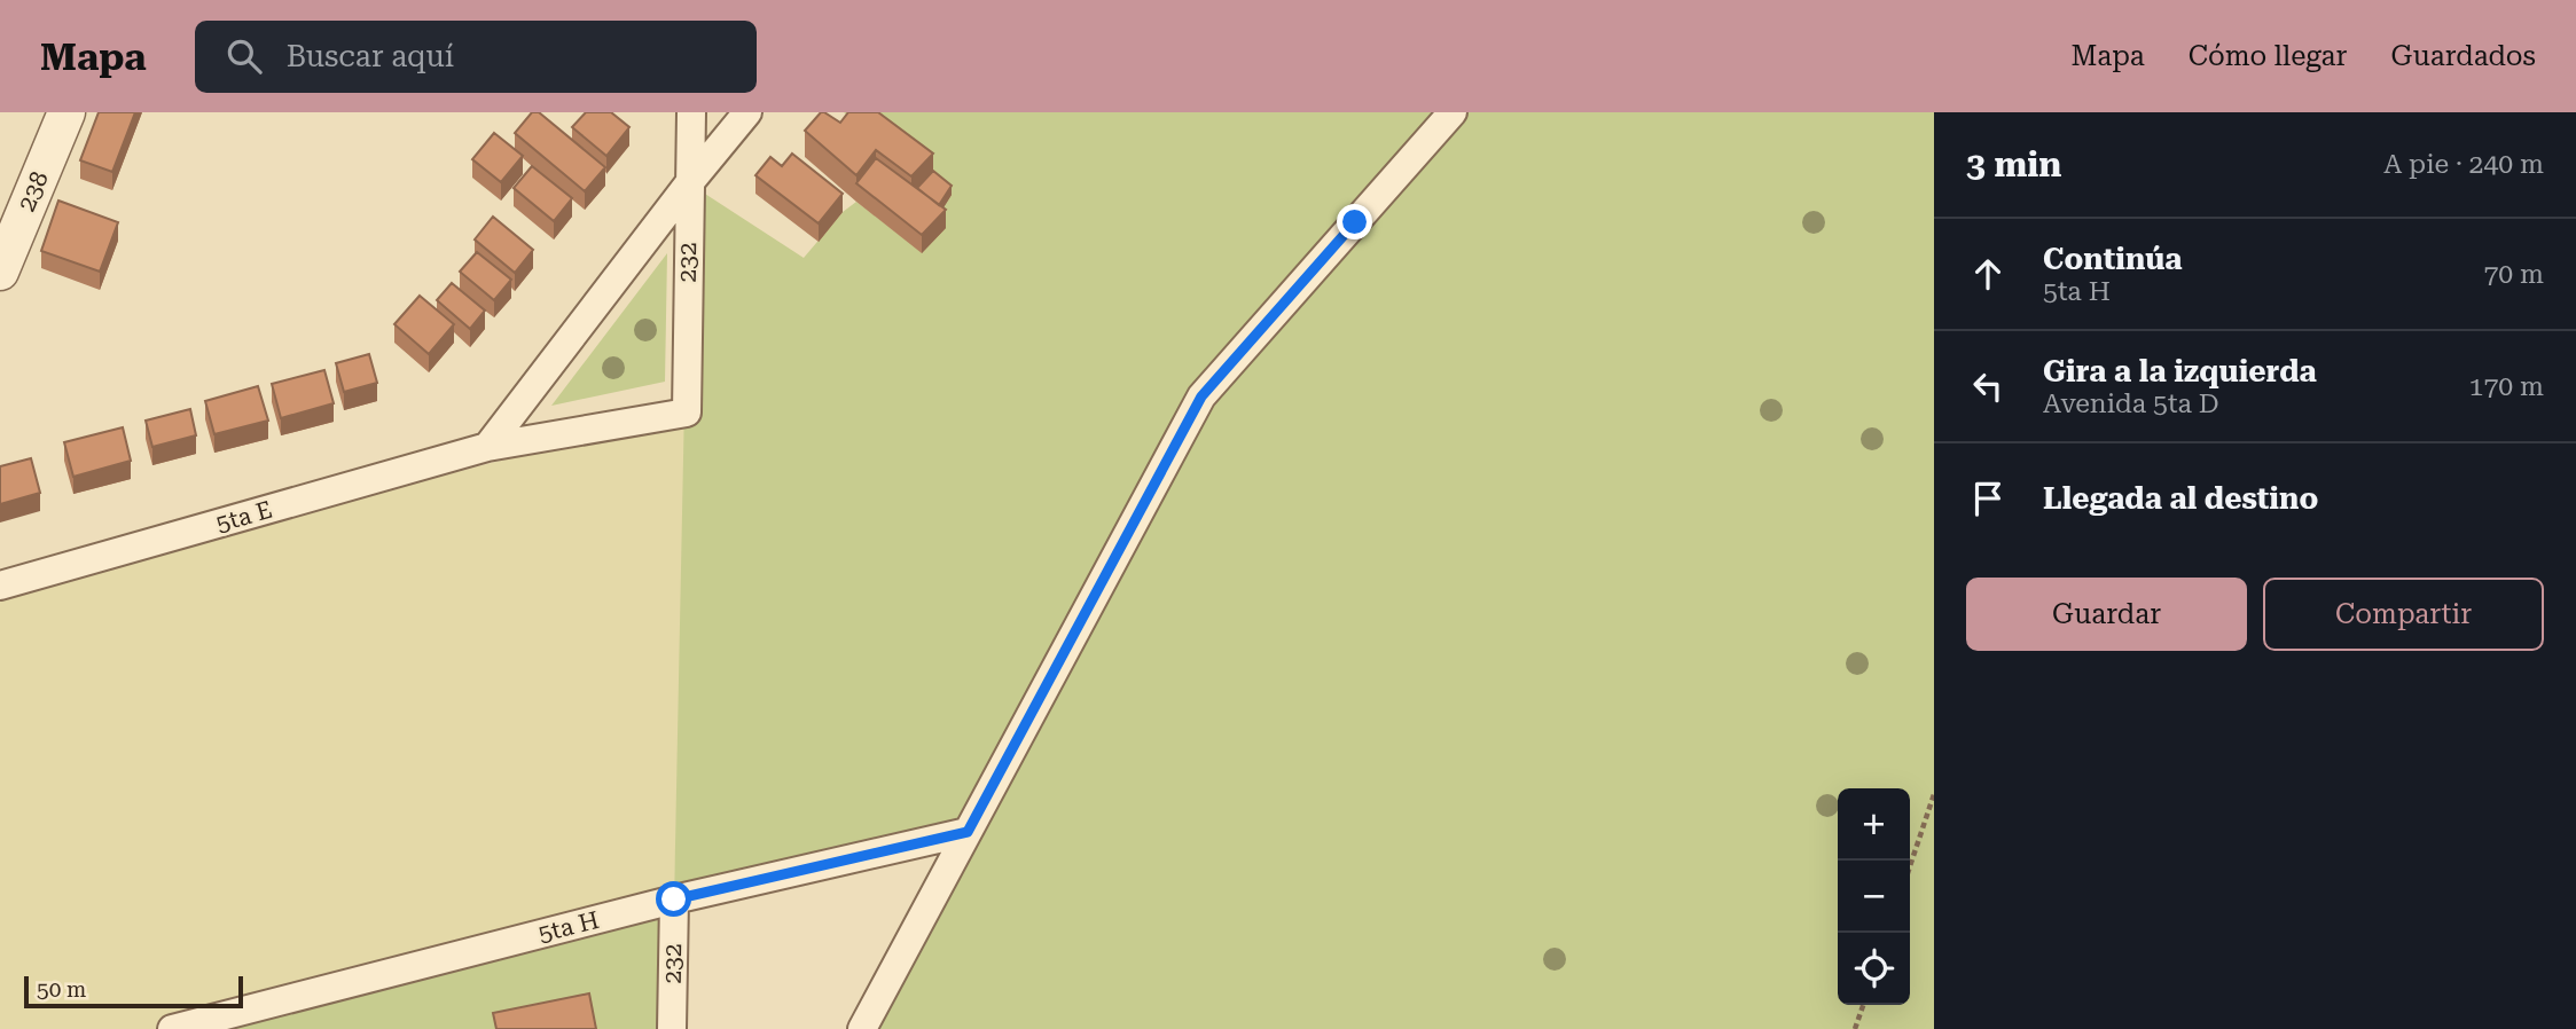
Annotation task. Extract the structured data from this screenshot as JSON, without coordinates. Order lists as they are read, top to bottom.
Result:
{
  "streets": {
    "street": [
      "238",
      "232",
      "5ta E",
      "5ta H"
    ]
  },
  "crossings": [
    ["232", "5ta E"],
    ["232", "5ta H"]
  ],
  "scale_bar": "50 m",
  "page": {
    "header": "Mapa",
    "search": "Buscar aquí",
    "nav": ["Mapa", "Cómo llegar", "Guardados"],
    "heading": ["3 min", "A pie · 240 m"],
    "list": [
      ["Continúa", "5ta H", "70 m"],
      ["Gira a la izquierda", "Avenida 5ta D", "170 m"],
      "Llegada al destino"
    ],
    "buttons": ["Guardar", "Compartir"],
    "map_buttons": ["+", "−"],
    "scale": "50 m"
  }
}
